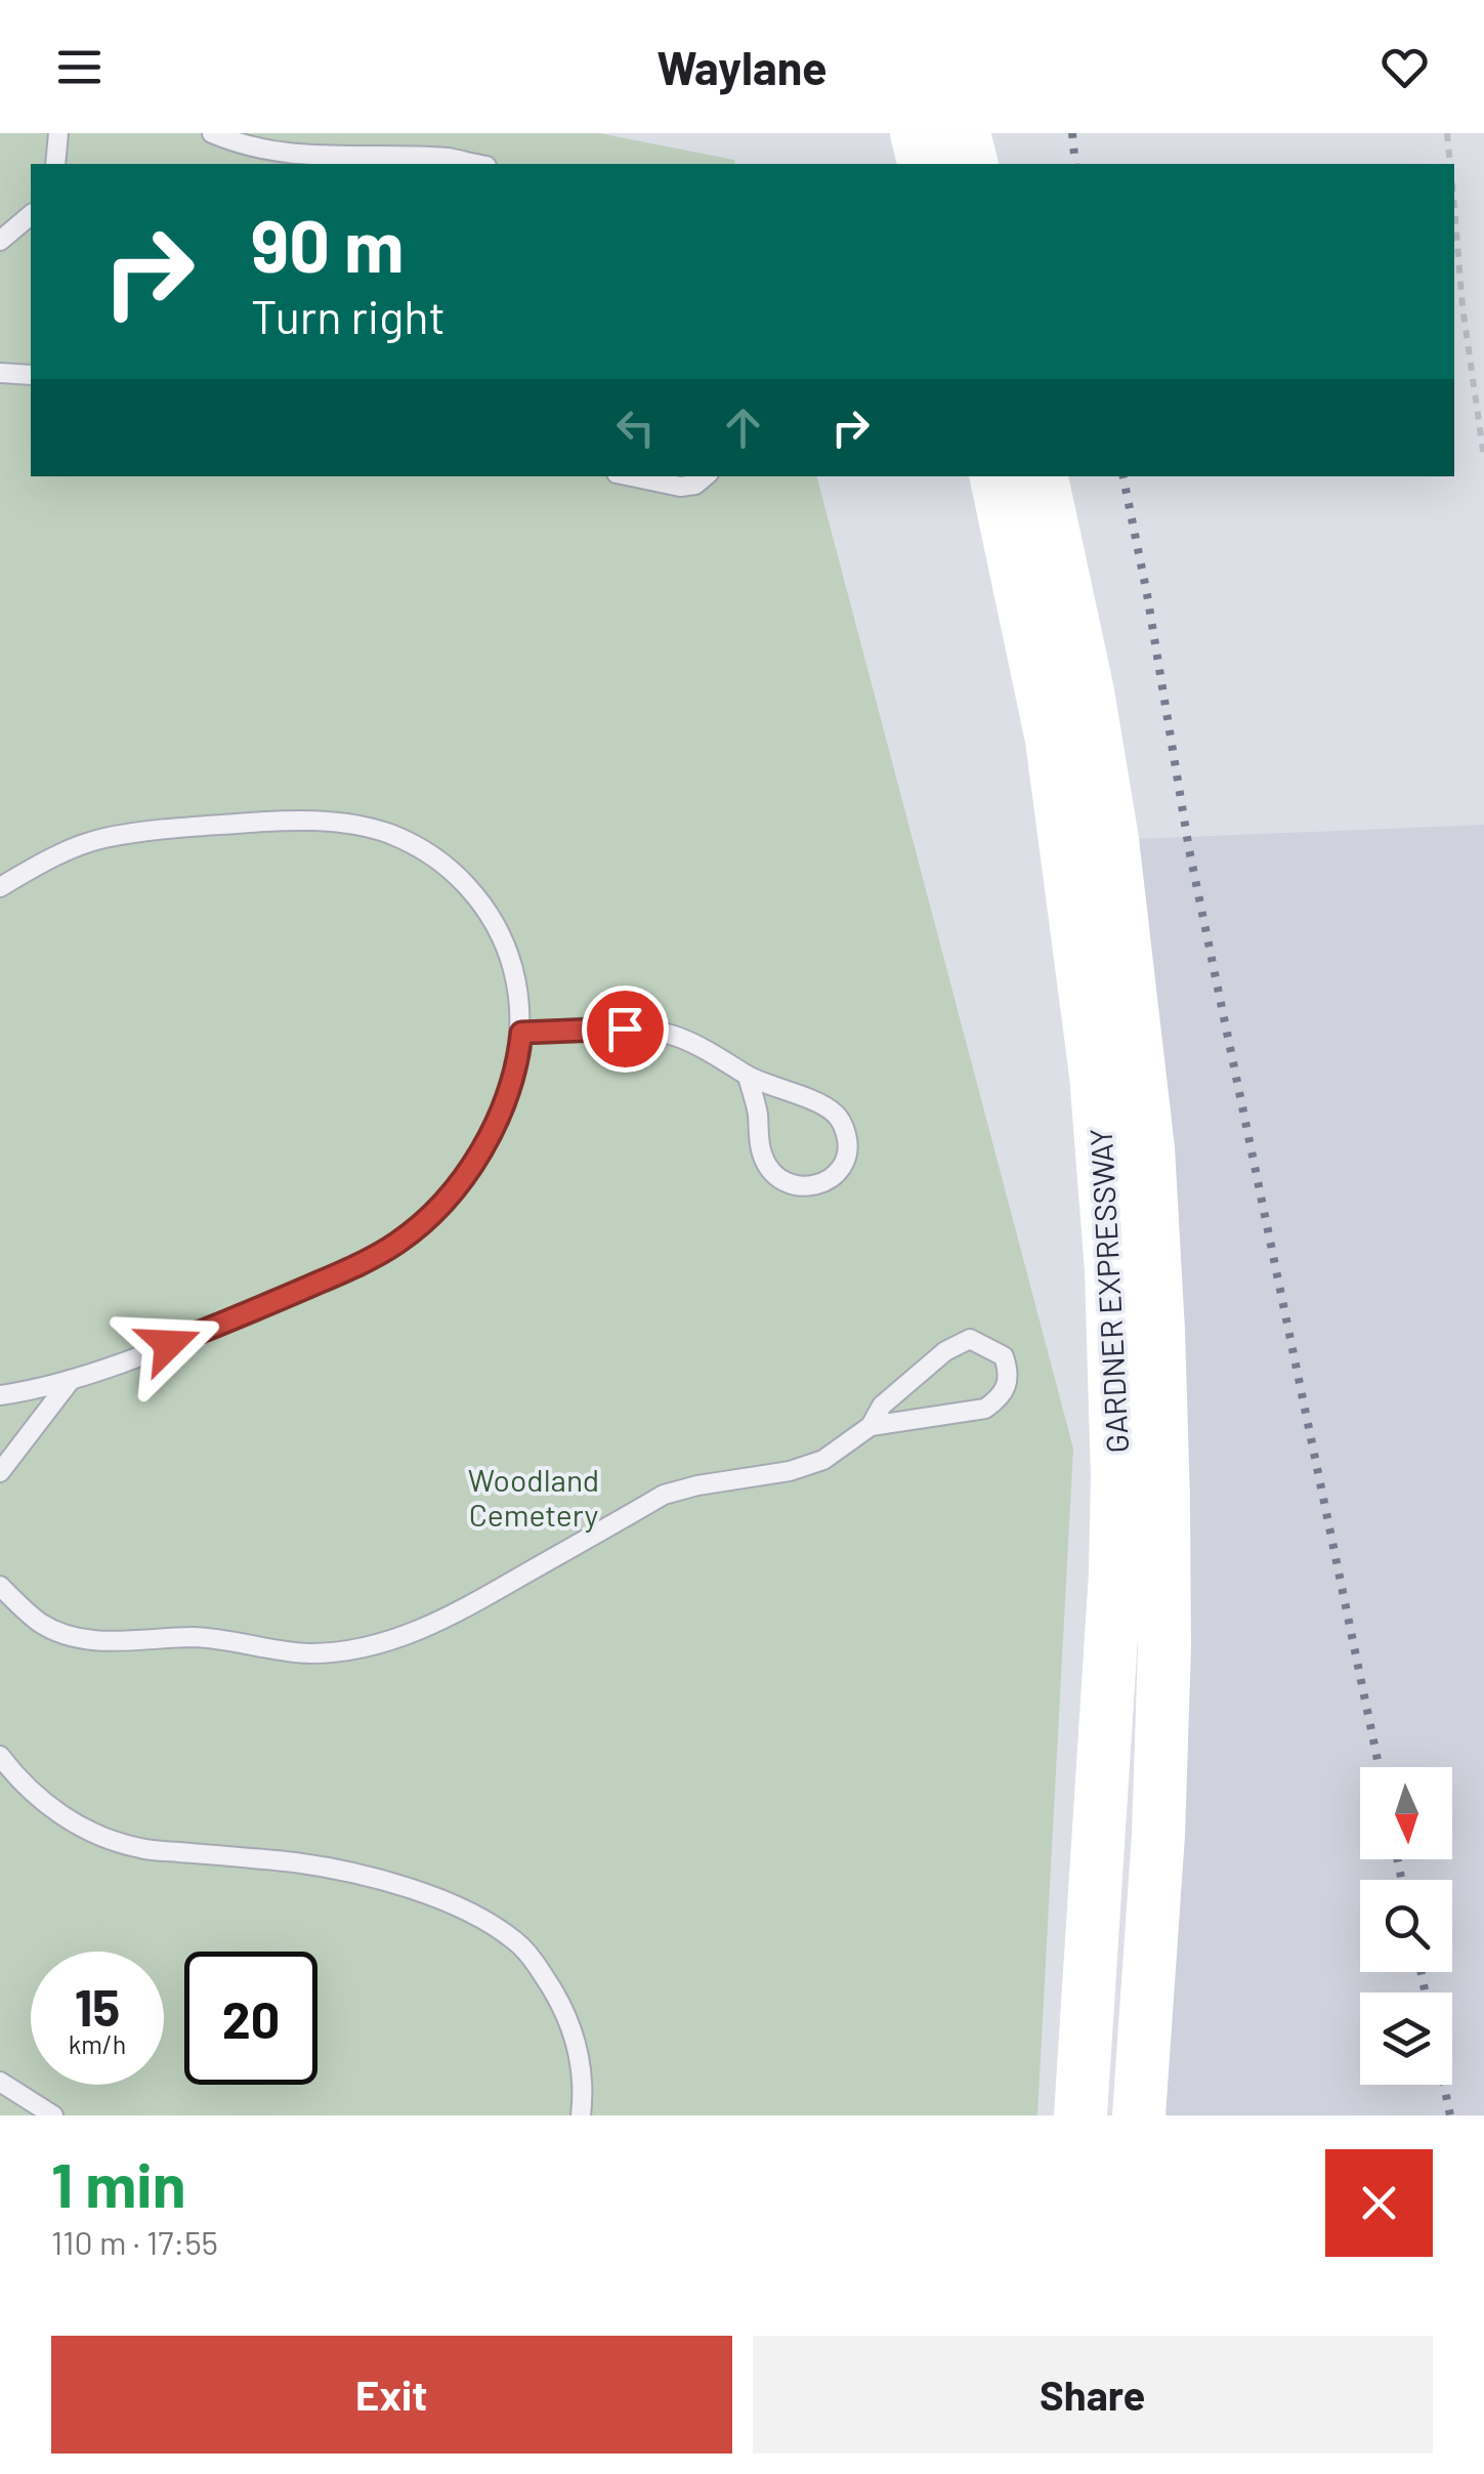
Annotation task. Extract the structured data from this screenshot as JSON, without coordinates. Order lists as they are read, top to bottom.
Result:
{
  "streets": {
    "main road": ["GARDNER EXPRESSWAY"]
  },
  "parks": ["Woodland Cemetery"],
  "north": "bottom",
  "page": {
    "header": "Waylane",
    "turn": ["90 m", "Turn right"],
    "speed": "15 km/h",
    "limit": "20",
    "heading": ["1 min", "110 m · 17:55"],
    "buttons": ["Exit", "Share"]
  }
}
